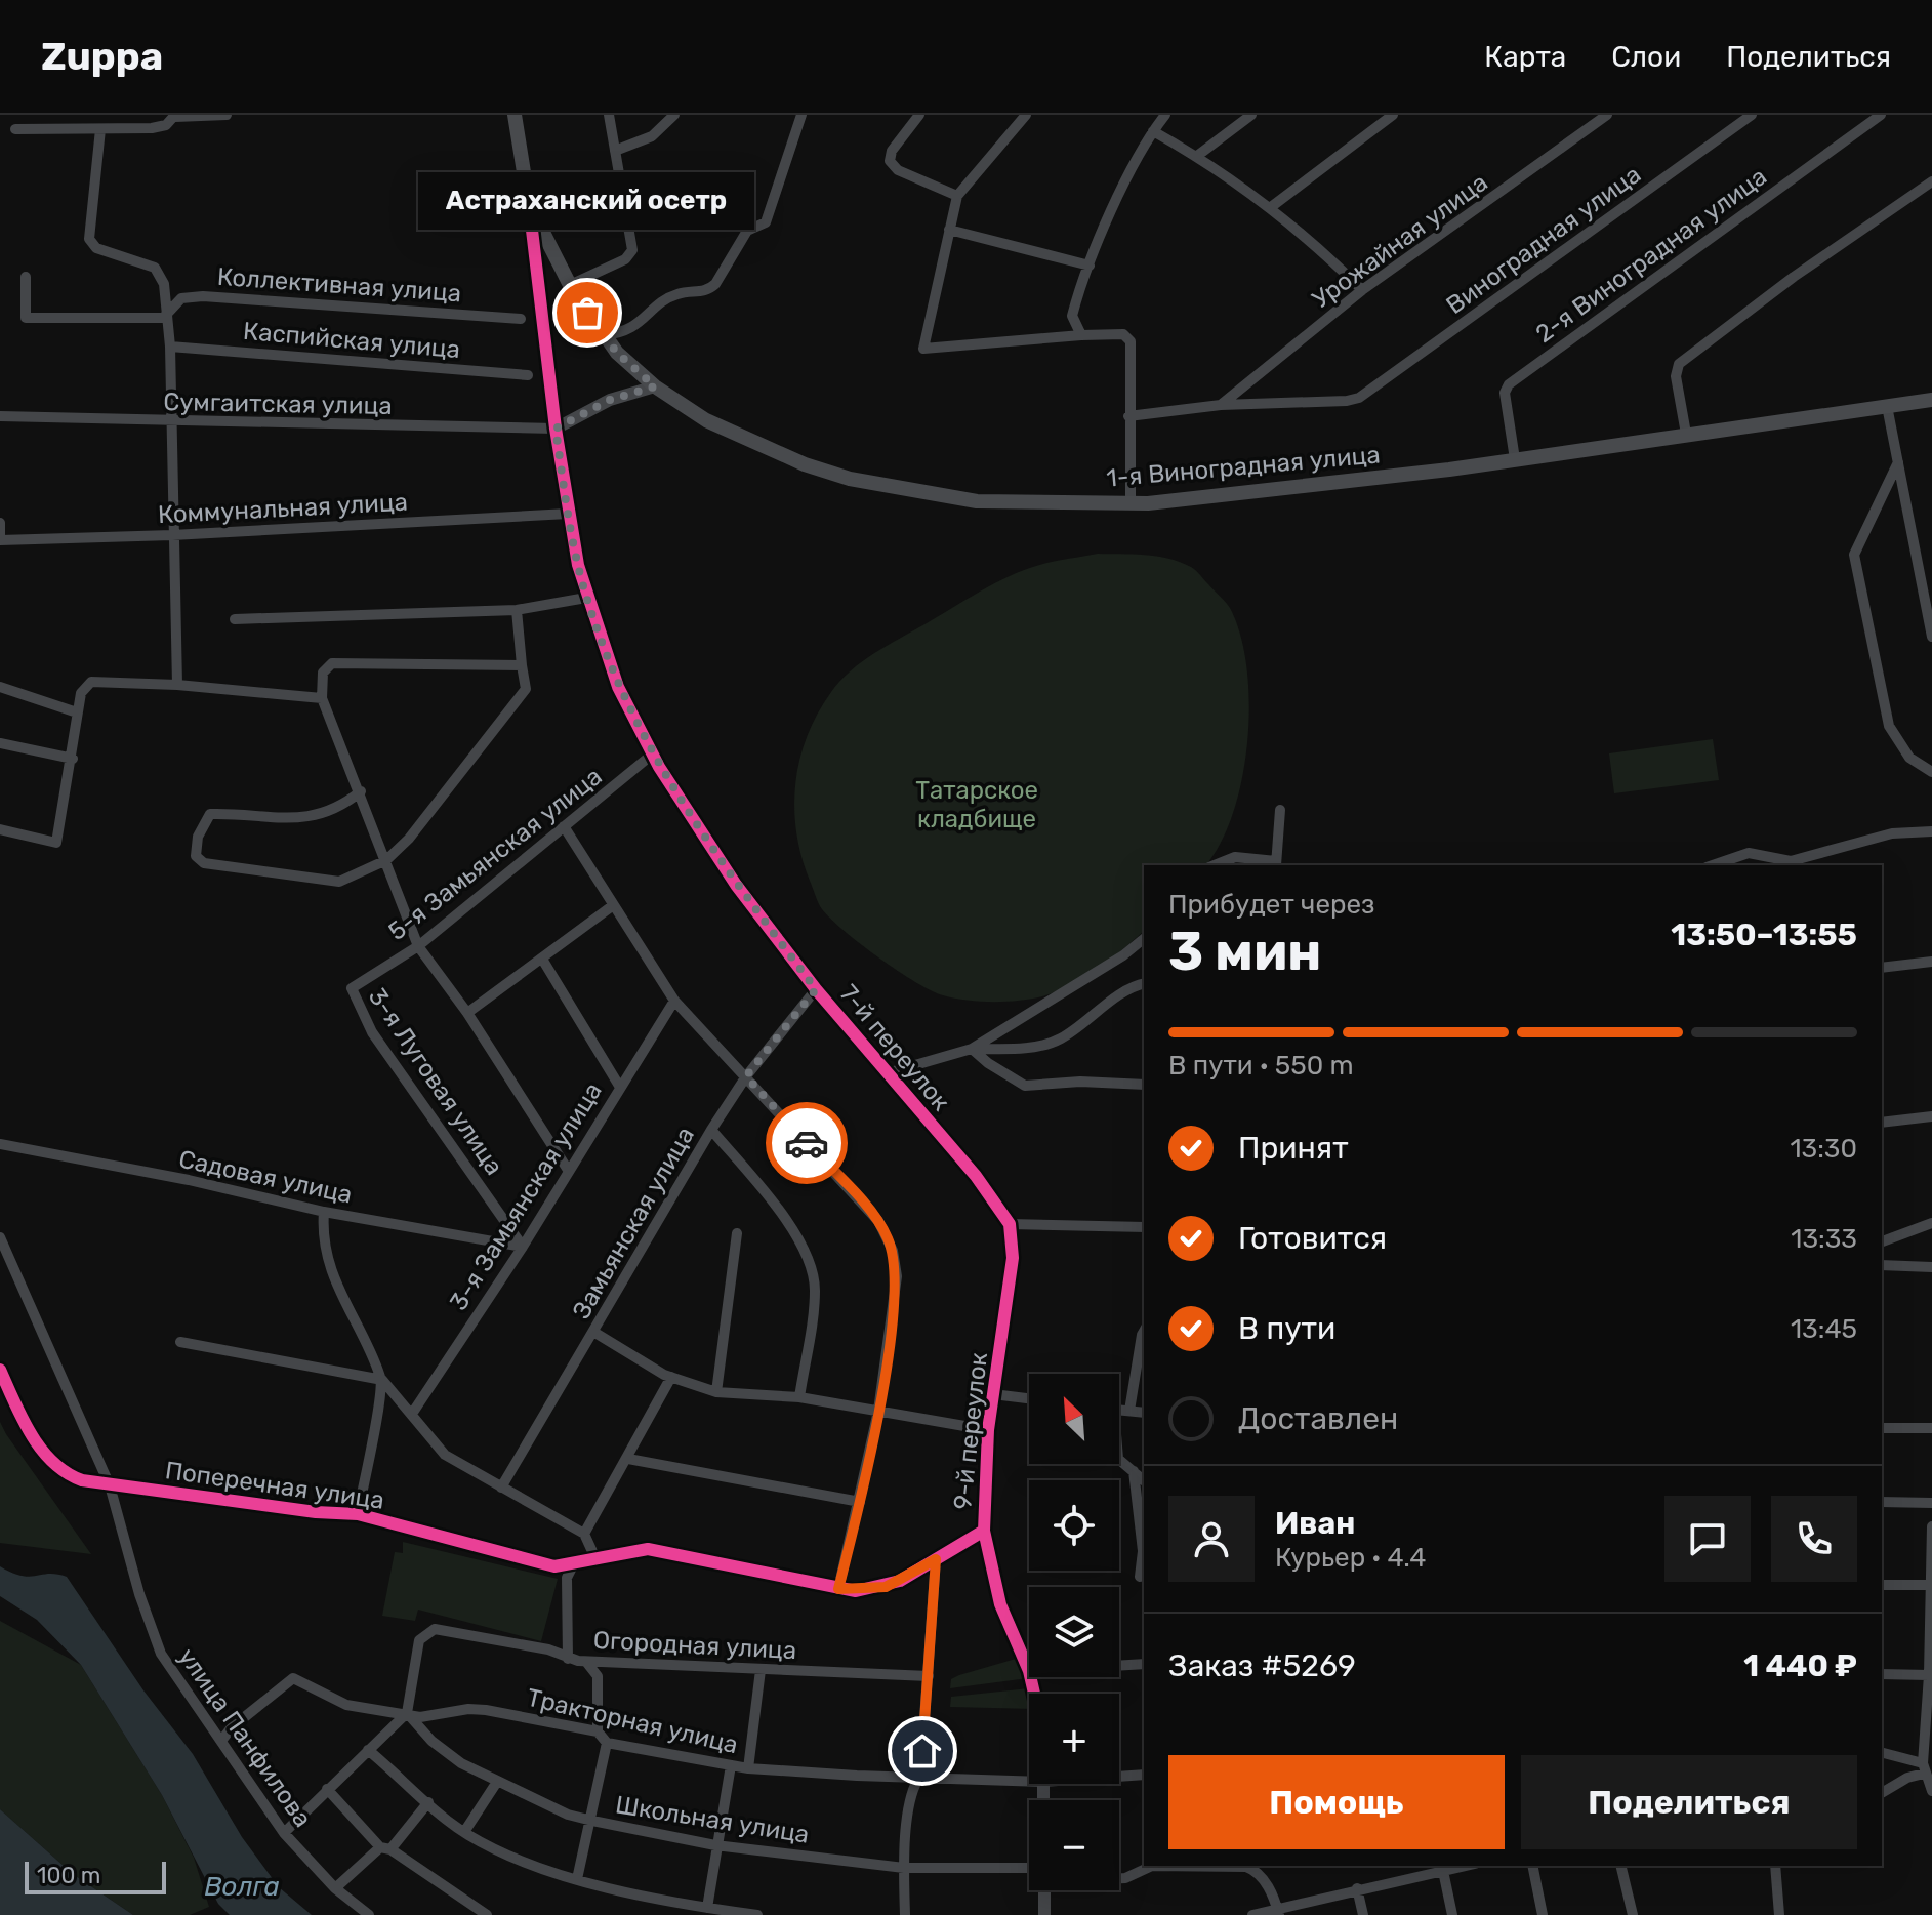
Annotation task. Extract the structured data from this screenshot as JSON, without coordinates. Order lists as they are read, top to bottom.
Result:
{
  "streets": {
    "main road": ["1-я Виноградная улица"],
    "street": [
      "Виноградная улица",
      "Урожайная улица",
      "2-я Виноградная улица",
      "Коллективная улица",
      "Каспийская улица",
      "Сумгаитская улица",
      "Коммунальная улица",
      "5-я Замьянская улица",
      "7-й переулок",
      "3-я Луговая улица",
      "Садовая улица",
      "3-я Замьянская улица",
      "Замьянская улица",
      "9-й переулок",
      "Поперечная улица",
      "Огородная улица",
      "Тракторная улица",
      "улица Панфилова",
      "Школьная улица"
    ]
  },
  "crossings": [
    ["Виноградная улица", "Урожайная улица"],
    ["2-я Виноградная улица", "1-я Виноградная улица"],
    ["Сумгаитская улица", "7-й переулок"],
    ["1-я Виноградная улица", "7-й переулок"],
    ["Коммунальная улица", "7-й переулок"],
    ["5-я Замьянская улица", "7-й переулок"],
    ["5-я Замьянская улица", "3-я Луговая улица"],
    ["7-й переулок", "Замьянская улица"],
    ["7-й переулок", "9-й переулок"],
    ["3-я Луговая улица", "Садовая улица"],
    ["3-я Луговая улица", "3-я Замьянская улица"],
    ["Садовая улица", "3-я Замьянская улица"],
    ["9-й переулок", "Поперечная улица"],
    ["Поперечная улица", "улица Панфилова"],
    ["Огородная улица", "Тракторная улица"],
    ["Огородная улица", "Школьная улица"],
    ["Тракторная улица", "улица Панфилова"],
    ["Тракторная улица", "Школьная улица"]
  ],
  "water": ["Волга"],
  "parks": ["Татарское кладбище"],
  "places": ["Астраханский осетр"],
  "scale_bar": "100 m",
  "north": "top left",
  "page": {
    "header": "Zuppa",
    "nav": ["Карта", "Слои", "Поделиться"],
    "bubble": "Астраханский осетр",
    "heading": ["3 мин", "Прибудет через", "13:50–13:55"],
    "panel": [
      "Иван",
      "Курьер · 4.4",
      "Заказ #5269",
      "1 440 ₽"
    ],
    "bar": "В пути · 550 m",
    "list": [
      ["Принят", "13:30"],
      ["Готовится", "13:33"],
      ["В пути", "13:45"],
      "Доставлен"
    ],
    "map_buttons": ["+", "−"],
    "buttons": ["Помощь", "Поделиться"],
    "scale": "100 m"
  }
}
